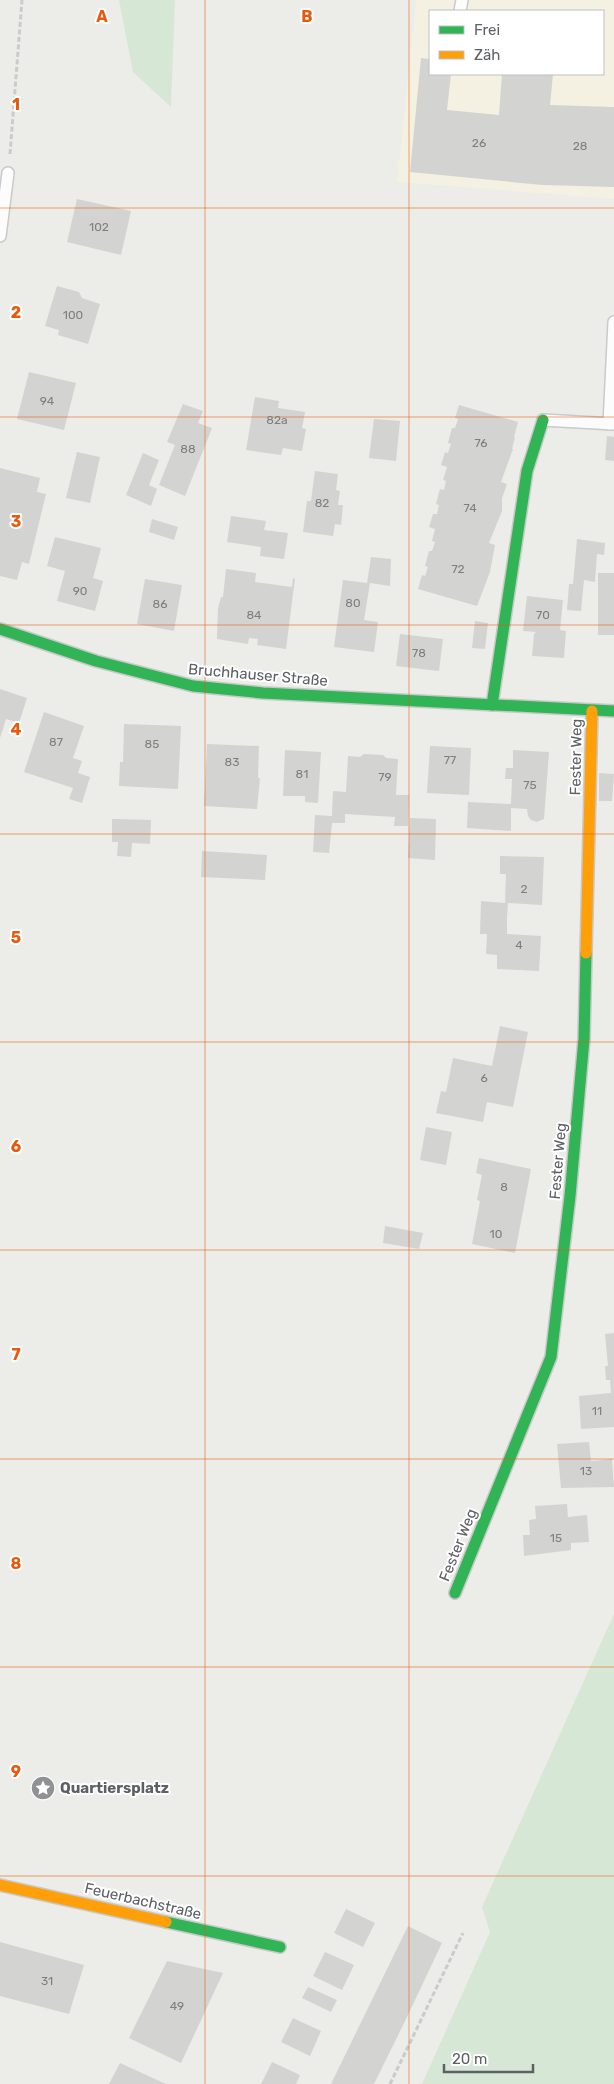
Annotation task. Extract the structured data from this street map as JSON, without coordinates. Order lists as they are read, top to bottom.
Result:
{
  "streets": {
    "street": ["Bruchhauser Straße", "Fester Weg", "Feuerbachstraße"]
  },
  "crossings": [
    ["Bruchhauser Straße", "Fester Weg"]
  ],
  "places": {
    "place": ["Quartiersplatz"]
  },
  "house_numbers": [
    "26",
    "28",
    "102",
    "100",
    "94",
    "82a",
    "76",
    "88",
    "82",
    "74",
    "72",
    "90",
    "80",
    "86",
    "84",
    "70",
    "78",
    "87",
    "85",
    "77",
    "83",
    "81",
    "79",
    "75",
    "2",
    "4",
    "6",
    "8",
    "10",
    "11",
    "13",
    "15",
    "31",
    "49"
  ],
  "legend": ["Frei", "Zäh"],
  "scale_bar": "20 m",
  "grid": {
    "columns": ["A", "B"],
    "rows": [
      "1",
      "2",
      "3",
      "4",
      "5",
      "6",
      "7",
      "8",
      "9"
    ]
  }
}
